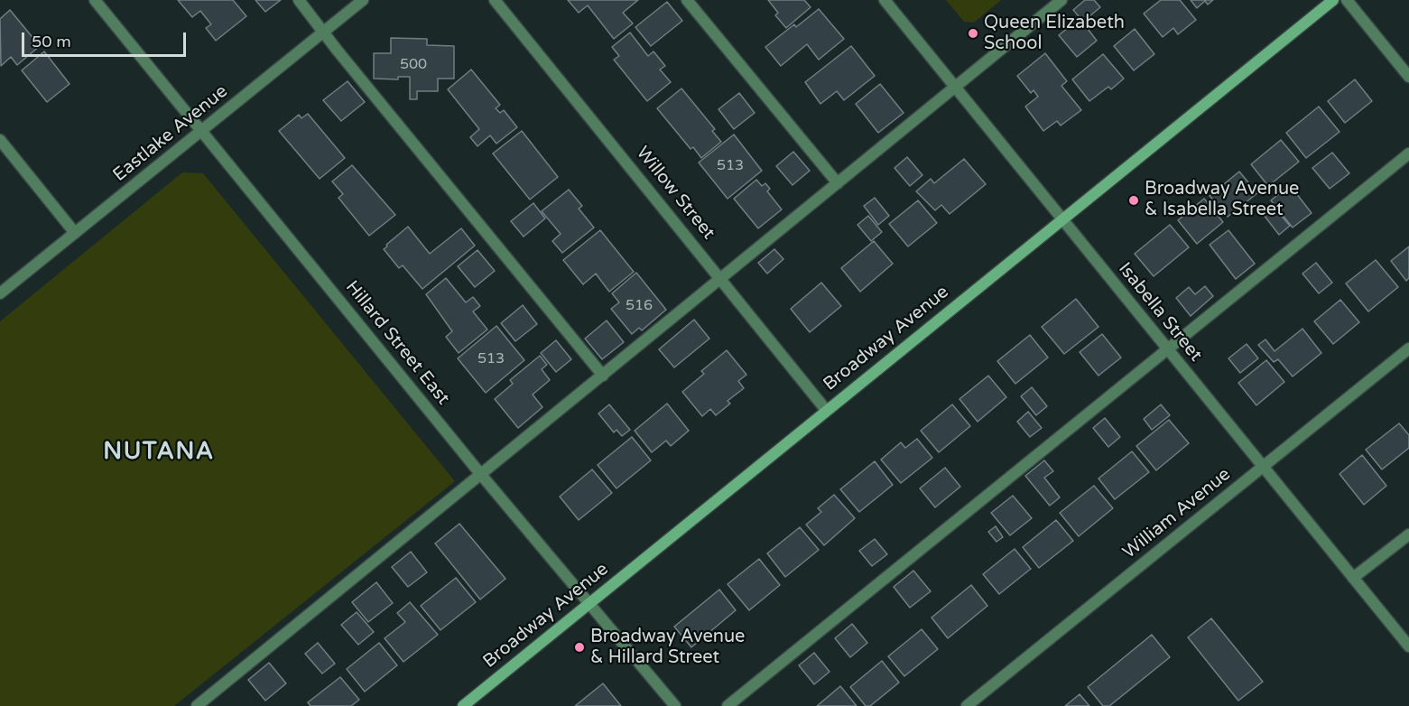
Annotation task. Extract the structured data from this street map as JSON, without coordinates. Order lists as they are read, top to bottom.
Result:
{
  "streets": {
    "street": [
      "Eastlake Avenue",
      "Willow Street",
      "Isabella Street",
      "Broadway Avenue",
      "Hillard Street East",
      "William Avenue"
    ]
  },
  "crossings": [
    ["Eastlake Avenue", "Hillard Street East"],
    ["Willow Street", "Broadway Avenue"],
    ["Isabella Street", "Broadway Avenue"],
    ["Isabella Street", "William Avenue"],
    ["Broadway Avenue", "Hillard Street East"]
  ],
  "districts": ["NUTANA"],
  "places": ["Queen Elizabeth School", "Broadway Avenue & Isabella Street", "Broadway Avenue & Hillard Street"],
  "house_numbers": [
    "500",
    "513",
    "516",
    "513"
  ],
  "scale_bar": "50 m"
}
